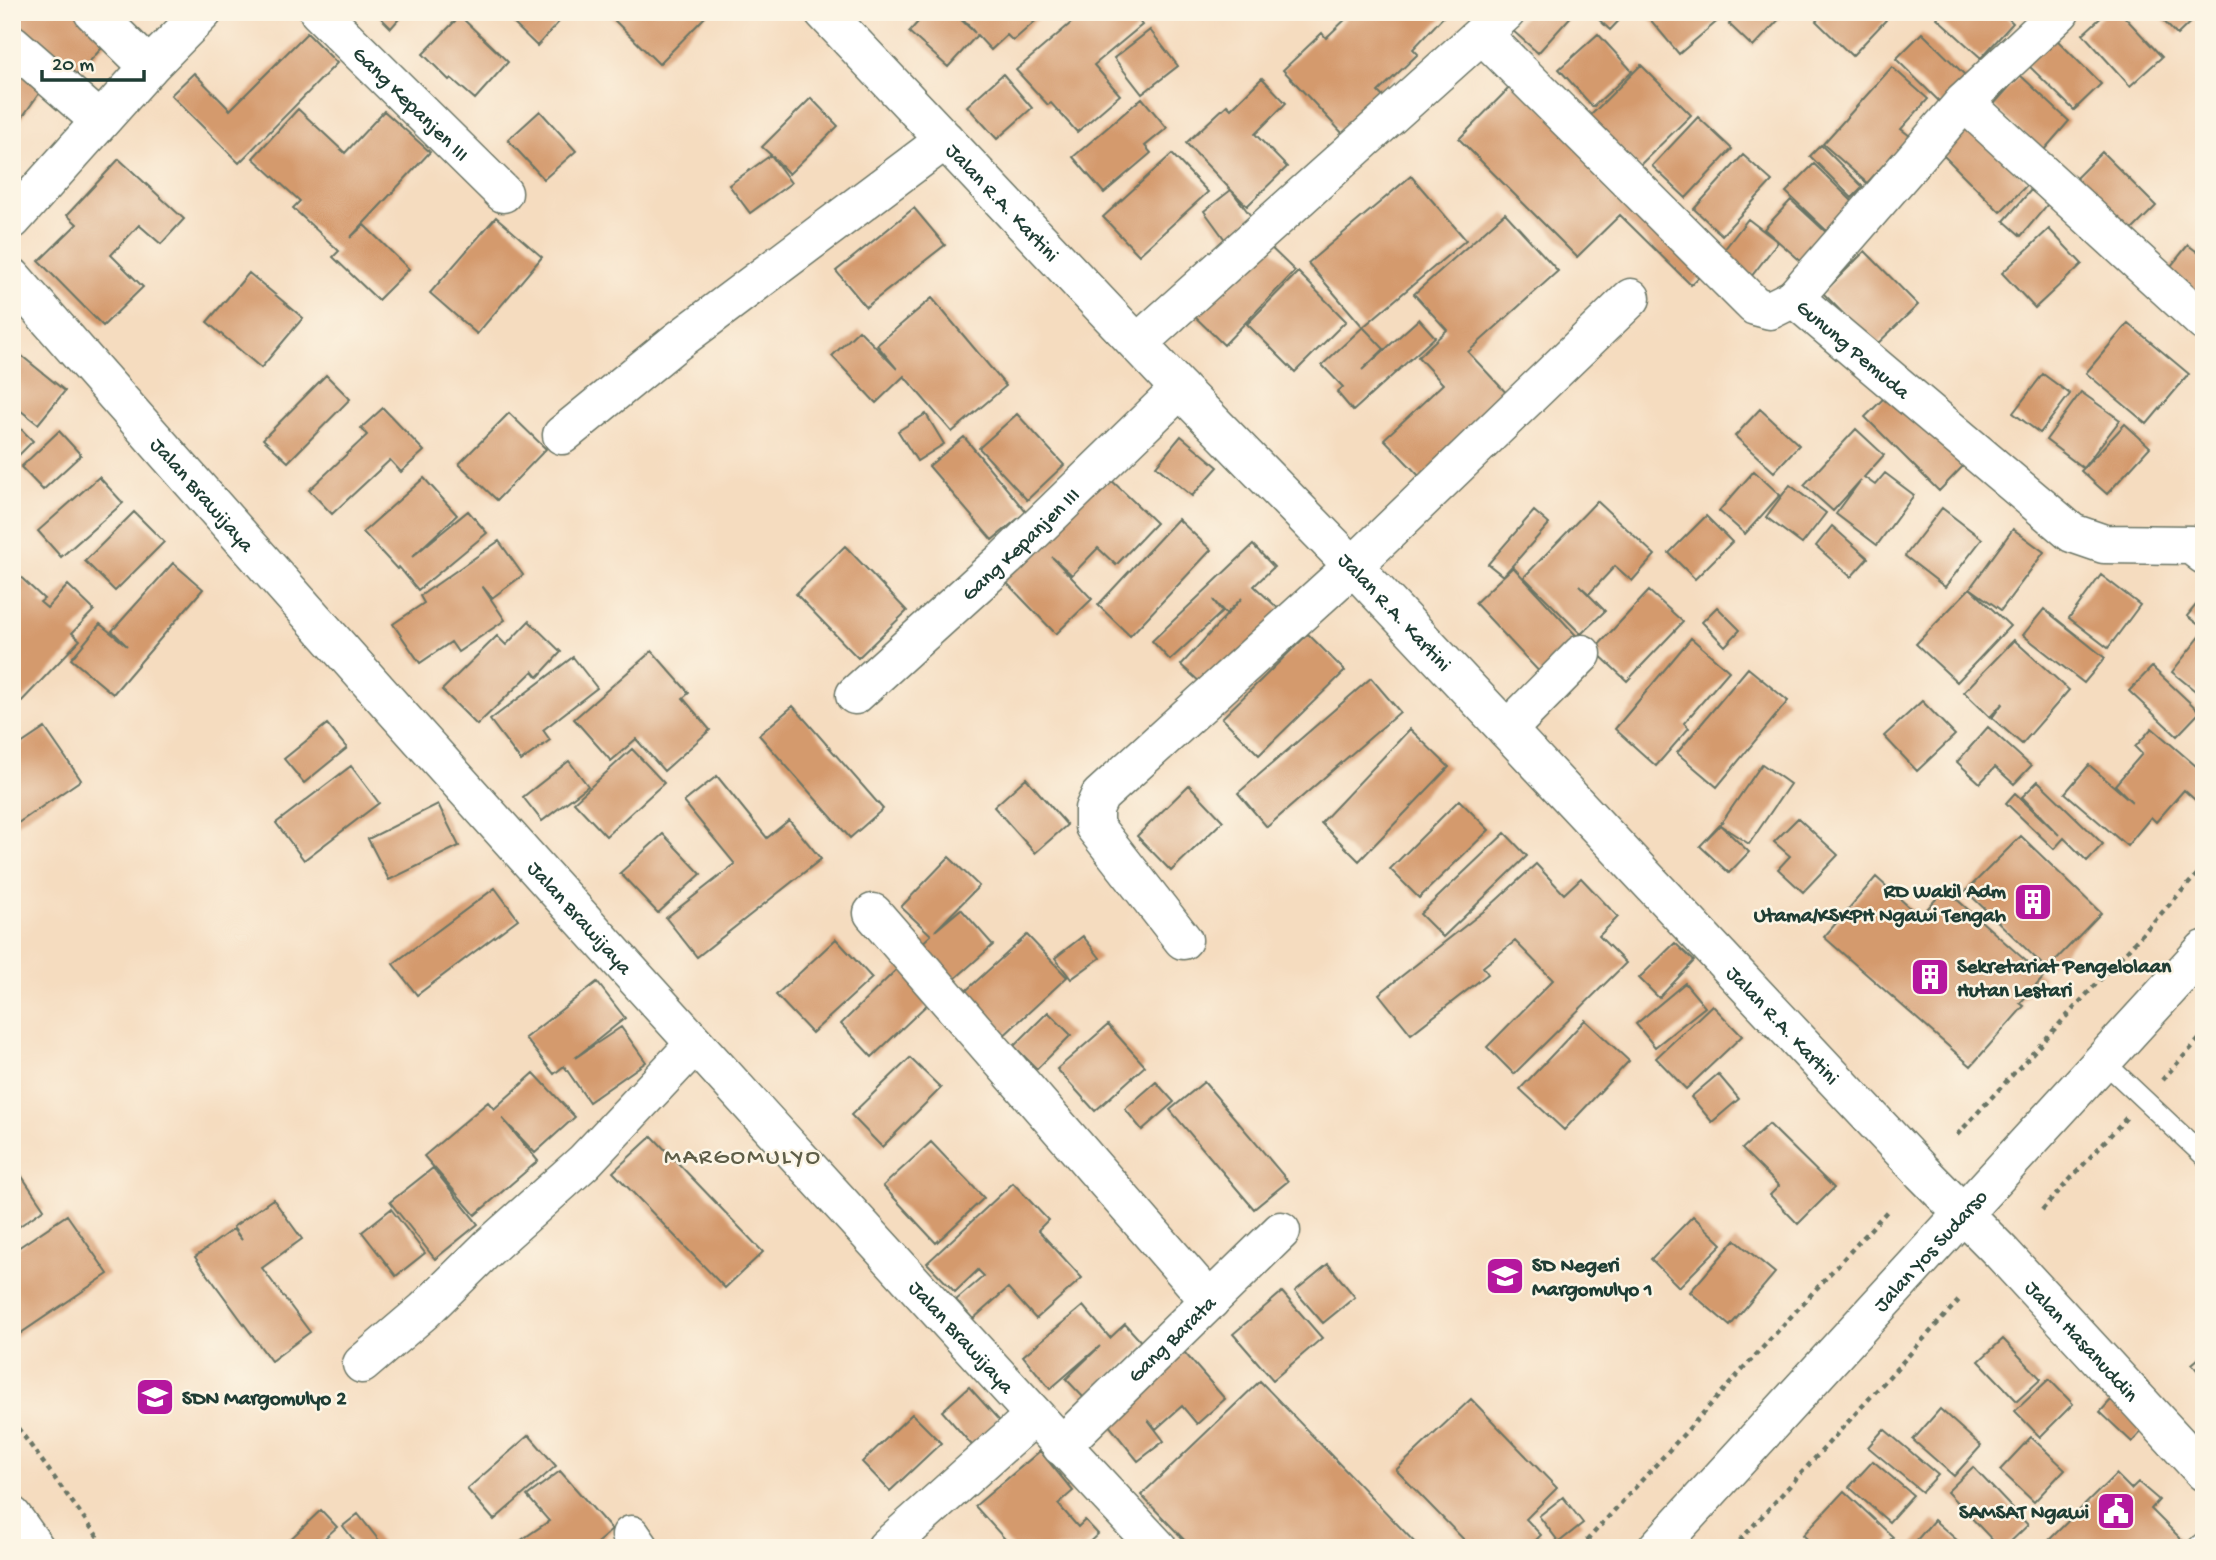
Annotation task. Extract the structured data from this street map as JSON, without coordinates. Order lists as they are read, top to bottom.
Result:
{
  "streets": {
    "street": [
      "Gang Kepanjen III",
      "Jalan R.A. Kartini",
      "Gunung Pemuda",
      "Jalan Brawijaya",
      "Jalan Yos Sudarso",
      "Gang Barata",
      "Jalan Hasanuddin"
    ]
  },
  "crossings": [
    ["Gang Kepanjen III", "Jalan R.A. Kartini"],
    ["Jalan R.A. Kartini", "Jalan Yos Sudarso"],
    ["Jalan R.A. Kartini", "Jalan Hasanuddin"],
    ["Jalan Brawijaya", "Gang Barata"],
    ["Jalan Yos Sudarso", "Jalan Hasanuddin"]
  ],
  "districts": ["MARGOMULYO"],
  "places": {
    "building": ["RD Wakil Adm Utama/KSKPH Ngawi Tengah", "Sekretariat Pengelolaan Hutan Lestari"],
    "school or university": ["SD Negeri Margomulyo 1", "SDN Margomulyo 2"],
    "public building": ["SAMSAT Ngawi"]
  },
  "scale_bar": "20 m"
}
